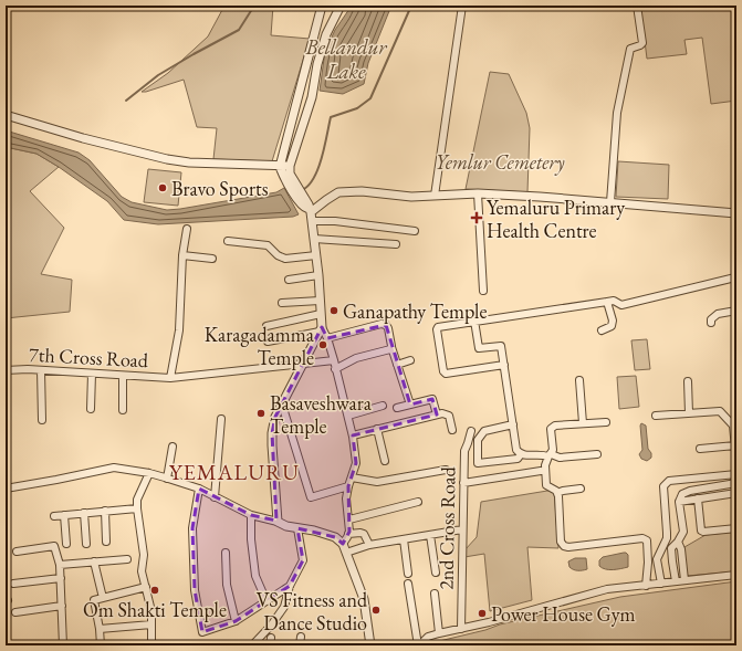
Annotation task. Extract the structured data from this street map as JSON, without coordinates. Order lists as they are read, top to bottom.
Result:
{
  "streets": {
    "street": ["7th Cross Road", "2nd Cross Road"]
  },
  "districts": ["YEMALURU"],
  "water": ["Bellandur Lake"],
  "parks": ["Yemlur Cemetery"],
  "places": {
    "other": [
      "Bravo Sports",
      "Ganapathy Temple",
      "Karagadamma Temple",
      "Basaveshwara Temple",
      "Om Shakti Temple",
      "VS Fitness and Dance Studio",
      "Power House Gym"
    ],
    "health": ["Yemaluru Primary Health Centre"]
  }
}
